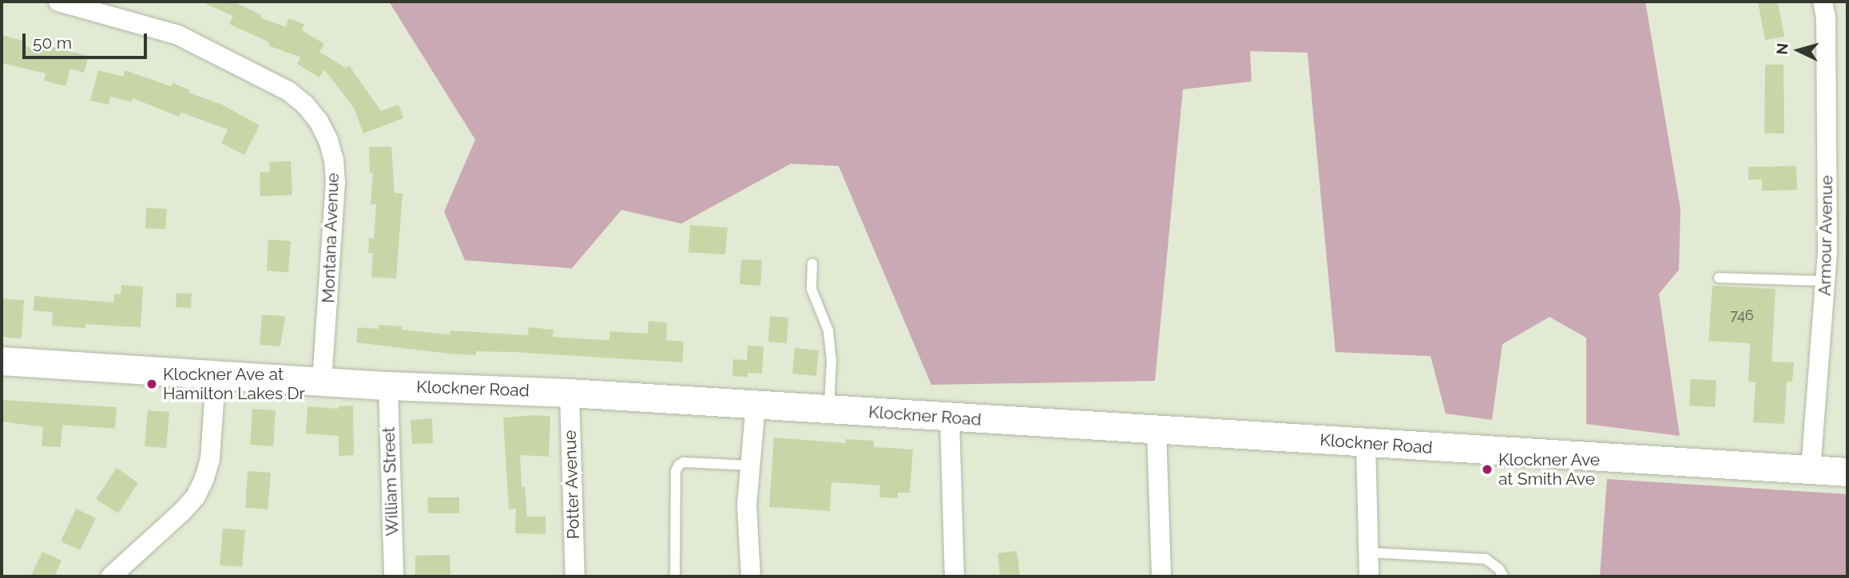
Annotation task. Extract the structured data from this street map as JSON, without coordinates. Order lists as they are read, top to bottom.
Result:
{
  "streets": {
    "main road": ["Klockner Road"],
    "street": [
      "Armour Avenue",
      "Montana Avenue",
      "William Street",
      "Potter Avenue"
    ]
  },
  "crossings": [
    ["Armour Avenue", "Klockner Road"],
    ["Montana Avenue", "Klockner Road"],
    ["Klockner Road", "William Street"],
    ["Klockner Road", "Potter Avenue"]
  ],
  "places": ["Klockner Ave at Hamilton Lakes Dr", "Klockner Ave at Smith Ave"],
  "house_numbers": ["746"],
  "scale_bar": "50 m",
  "north": "left"
}
